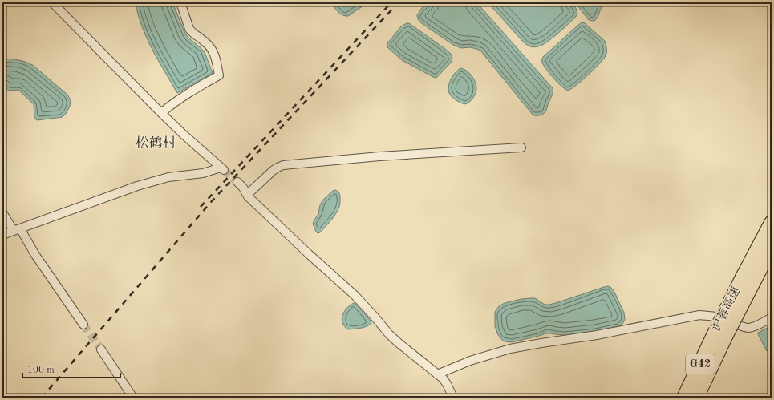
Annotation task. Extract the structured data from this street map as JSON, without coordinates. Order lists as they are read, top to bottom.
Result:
{
  "streets": {
    "highway": ["沪蓉高速", "G42"]
  },
  "districts": ["松鹤村"],
  "scale_bar": "100 m"
}
